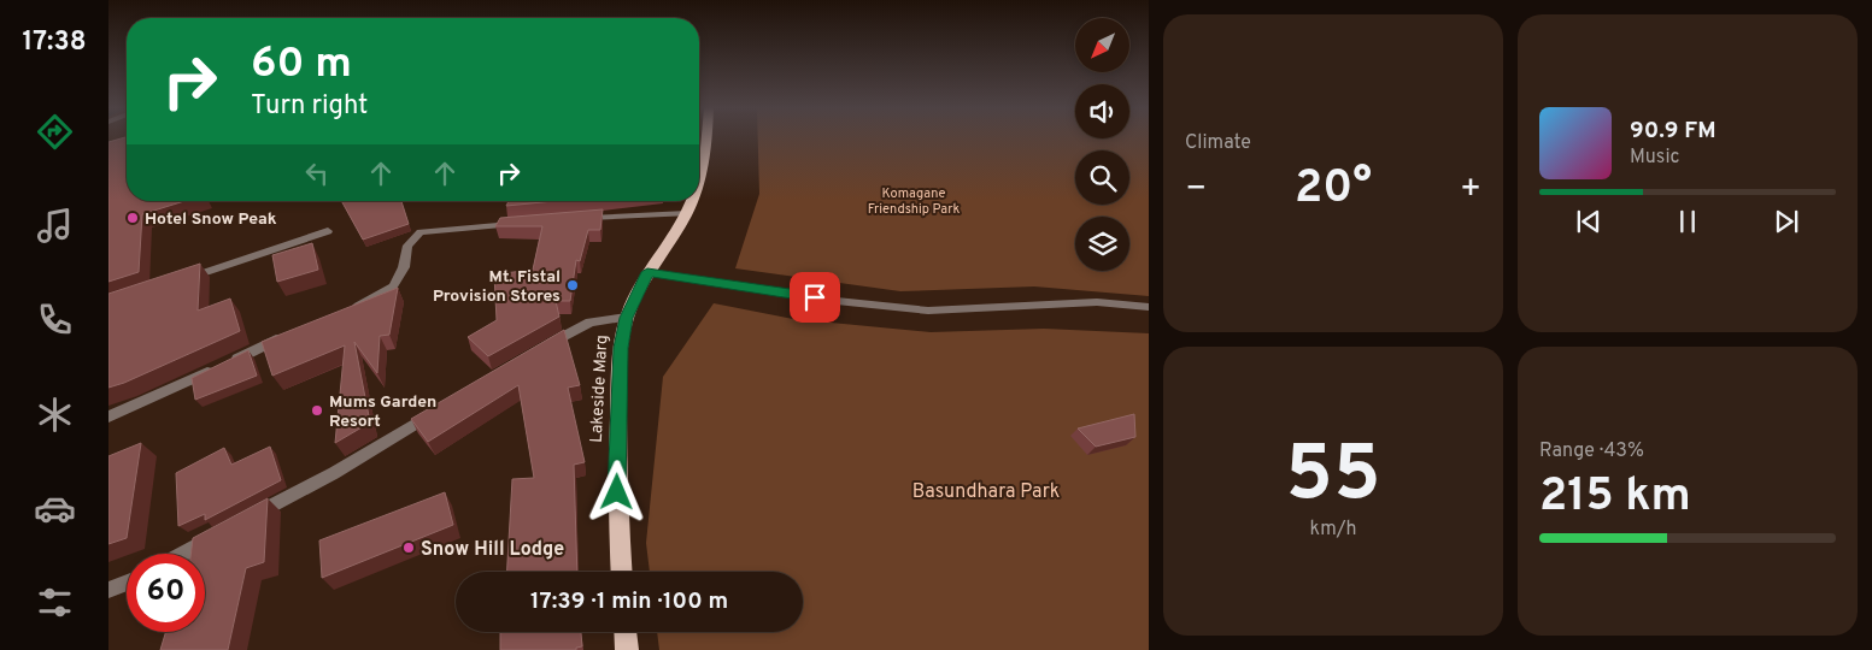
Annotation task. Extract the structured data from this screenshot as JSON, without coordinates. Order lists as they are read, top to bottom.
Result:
{
  "streets": {
    "main road": ["Lakeside Marg"]
  },
  "parks": ["Komagane Friendship Park", "Basundhara Park"],
  "places": [
    "Hotel Snow Peak",
    "Mt. Fistal Provision Stores",
    "Mums Garden Resort",
    "Snow Hill Lodge"
  ],
  "north": "bottom left",
  "page": {
    "tabs": "17:38",
    "tile": [
      "Climate",
      ["55", "km/h"],
      ["Range · 43%", "215 km"]
    ],
    "turn": ["60 m", "Turn right"],
    "song": ["90.9 FM", "Music"],
    "heat": ["−", "20°", "+"],
    "limit": "60",
    "trip": "17:39 · 1 min · 100 m"
  }
}
